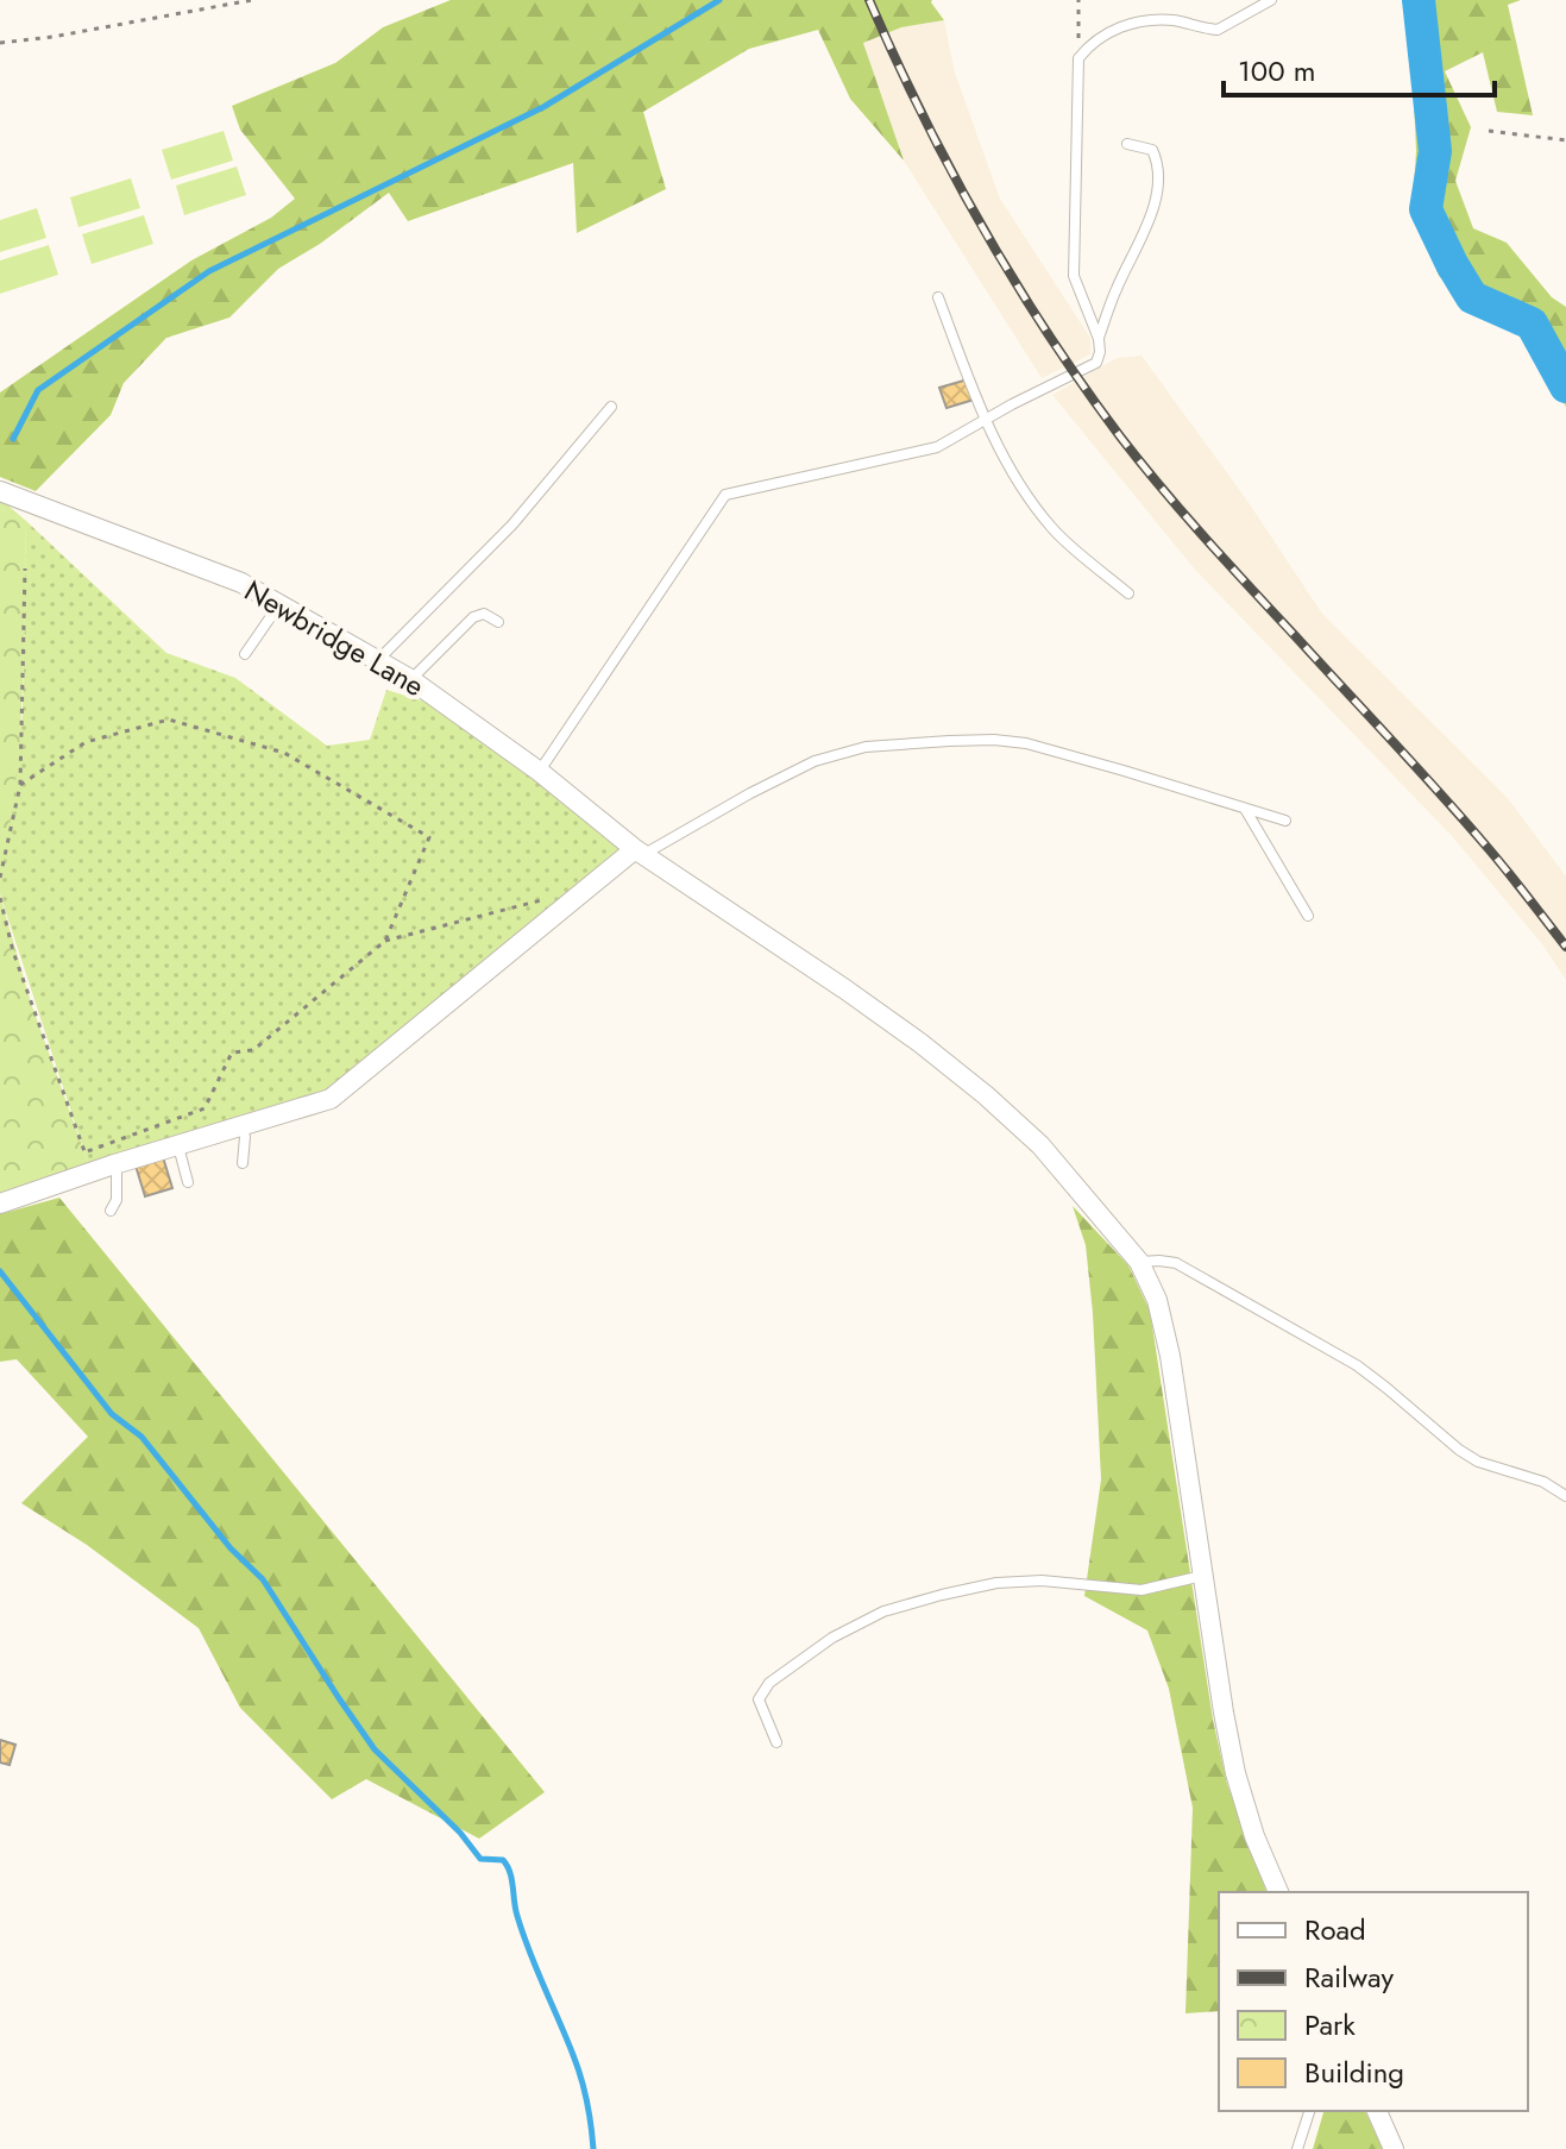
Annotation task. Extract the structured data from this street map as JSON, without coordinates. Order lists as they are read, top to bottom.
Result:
{
  "streets": {
    "street": ["Newbridge Lane"]
  },
  "legend": [
    "Road",
    "Railway",
    "Park",
    "Building"
  ],
  "scale_bar": "100 m"
}
